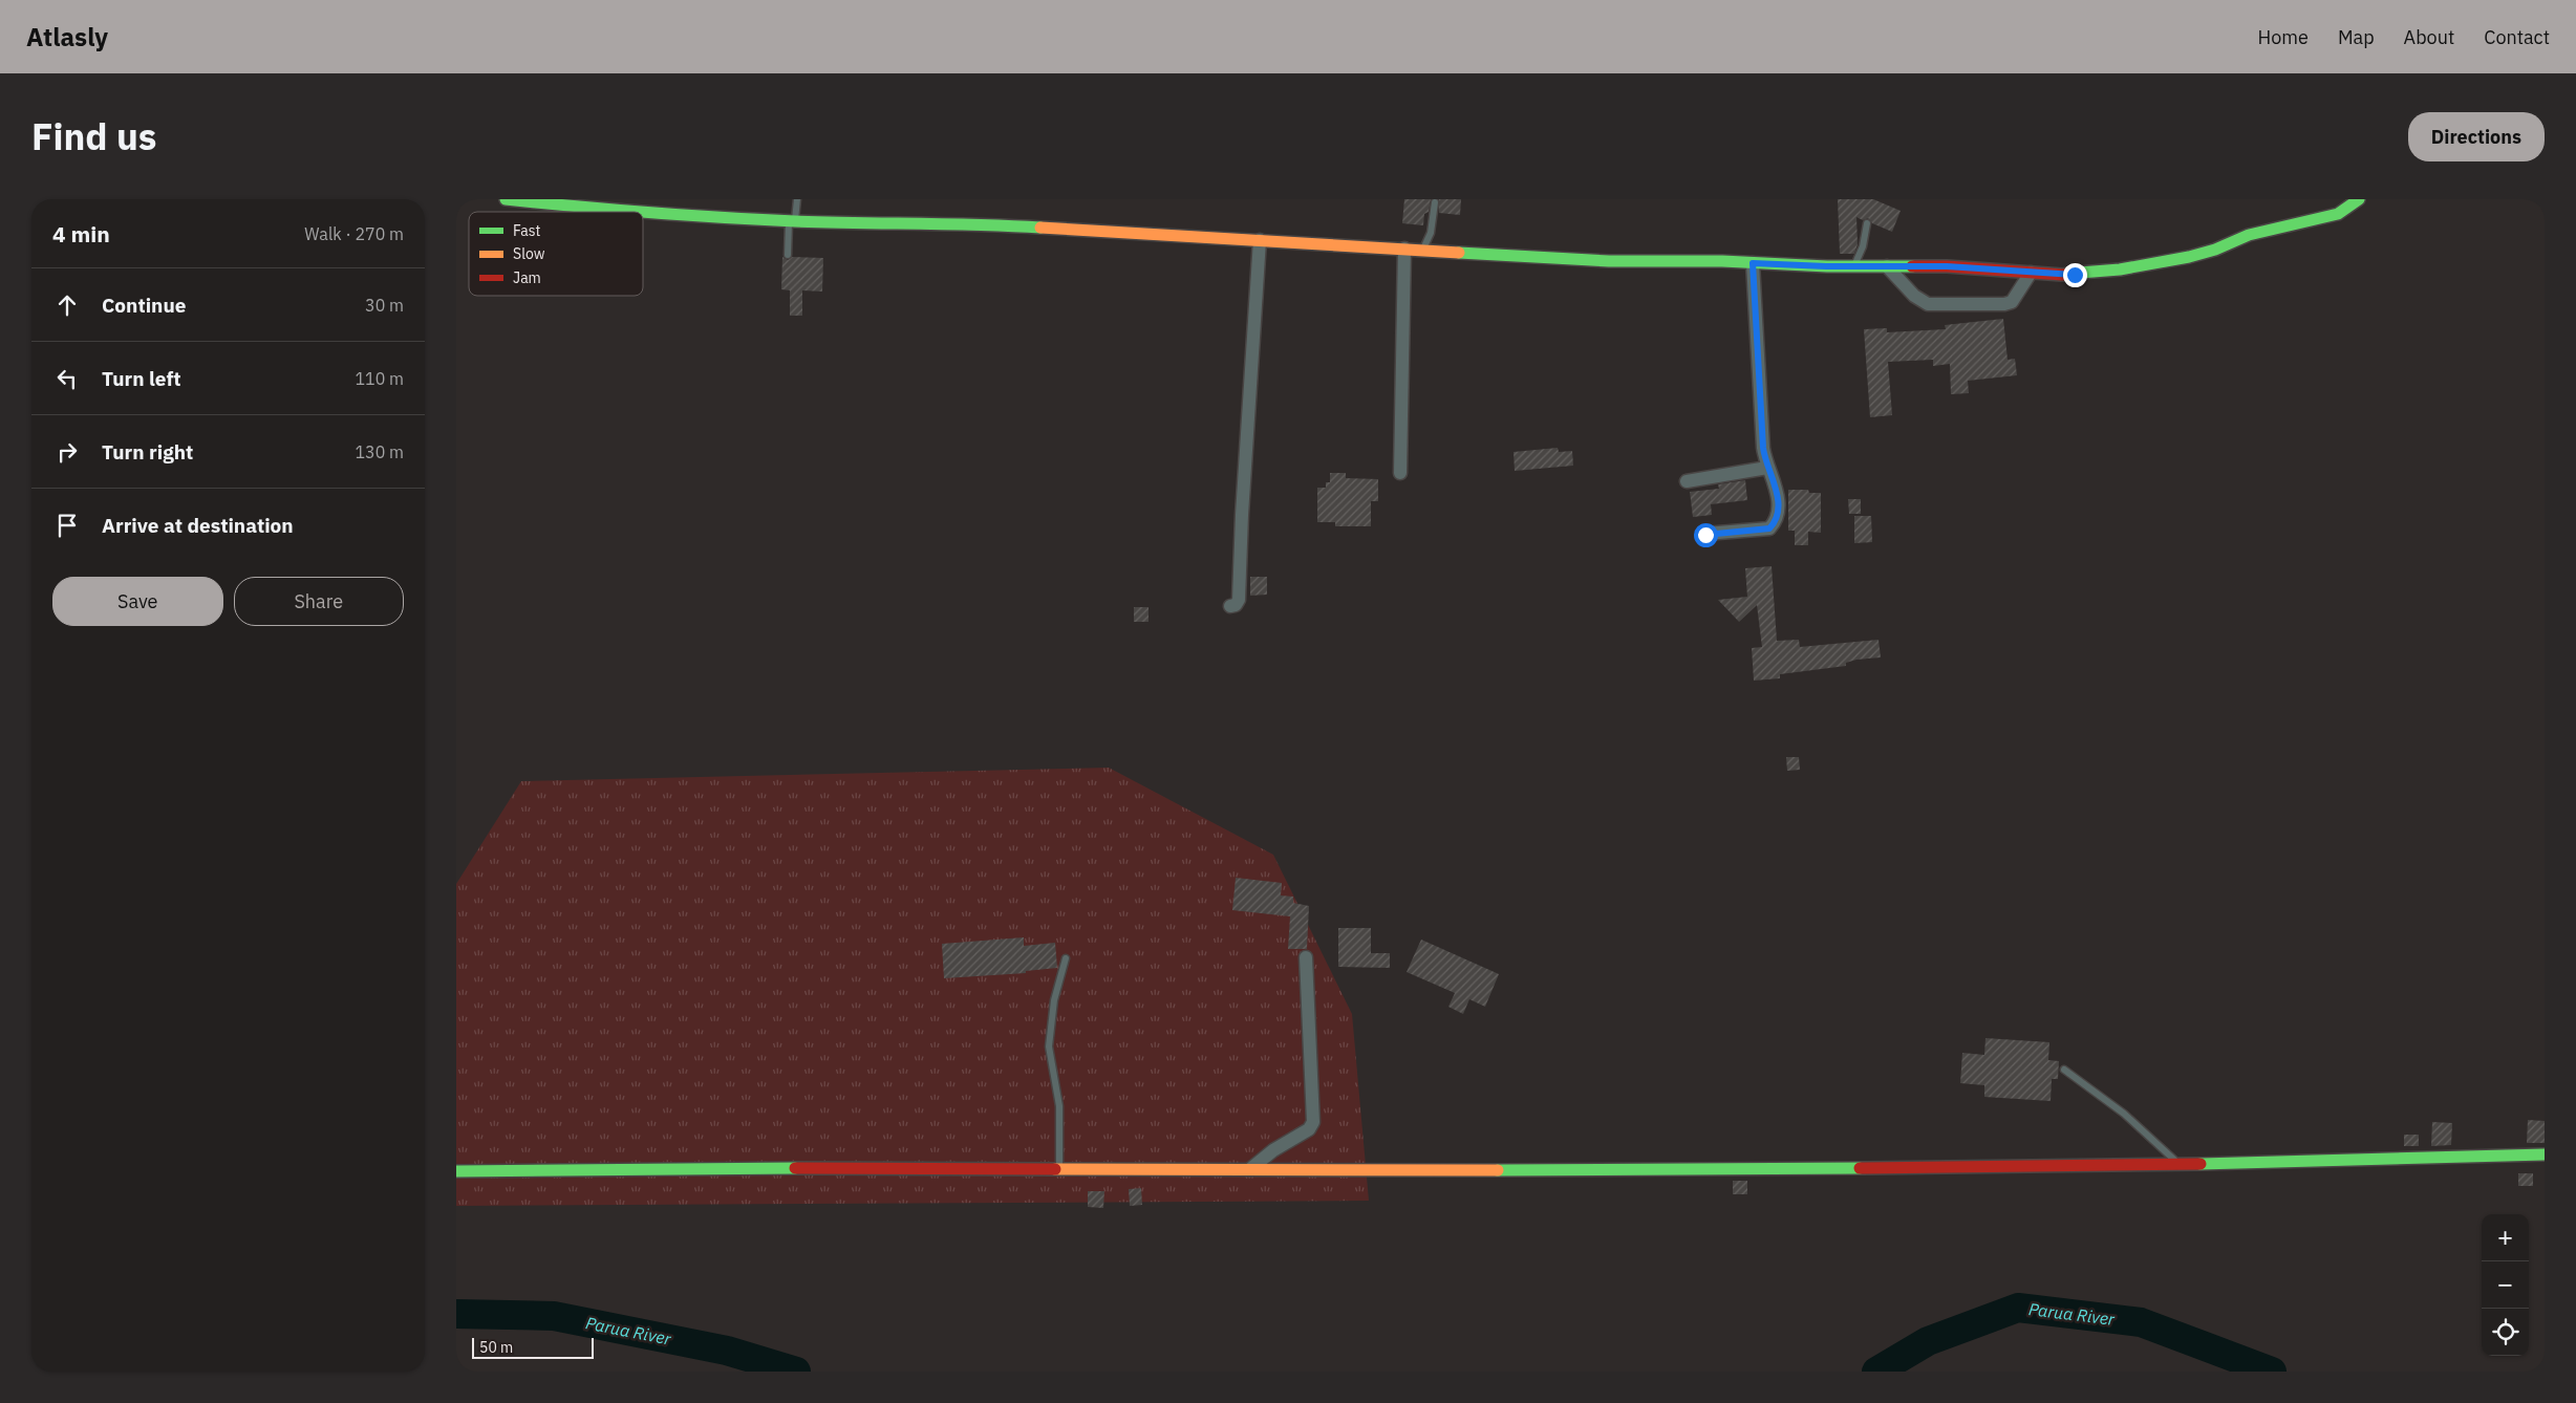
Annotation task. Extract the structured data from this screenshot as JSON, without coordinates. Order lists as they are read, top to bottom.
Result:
{
  "water": ["Parua River"],
  "legend": ["Fast", "Slow", "Jam"],
  "scale_bar": "50 m",
  "page": {
    "header": "Atlasly",
    "nav": [
      "Home",
      "Map",
      "About",
      "Contact"
    ],
    "title": "Find us",
    "buttons": [
      "Directions",
      ["Save", "Share"]
    ],
    "heading": ["4 min", "Walk · 270 m"],
    "list": [
      ["Continue", "30 m"],
      ["Turn left", "110 m"],
      ["Turn right", "130 m"],
      "Arrive at destination"
    ],
    "map_buttons": ["+", "−"],
    "scale": "50 m"
  }
}
